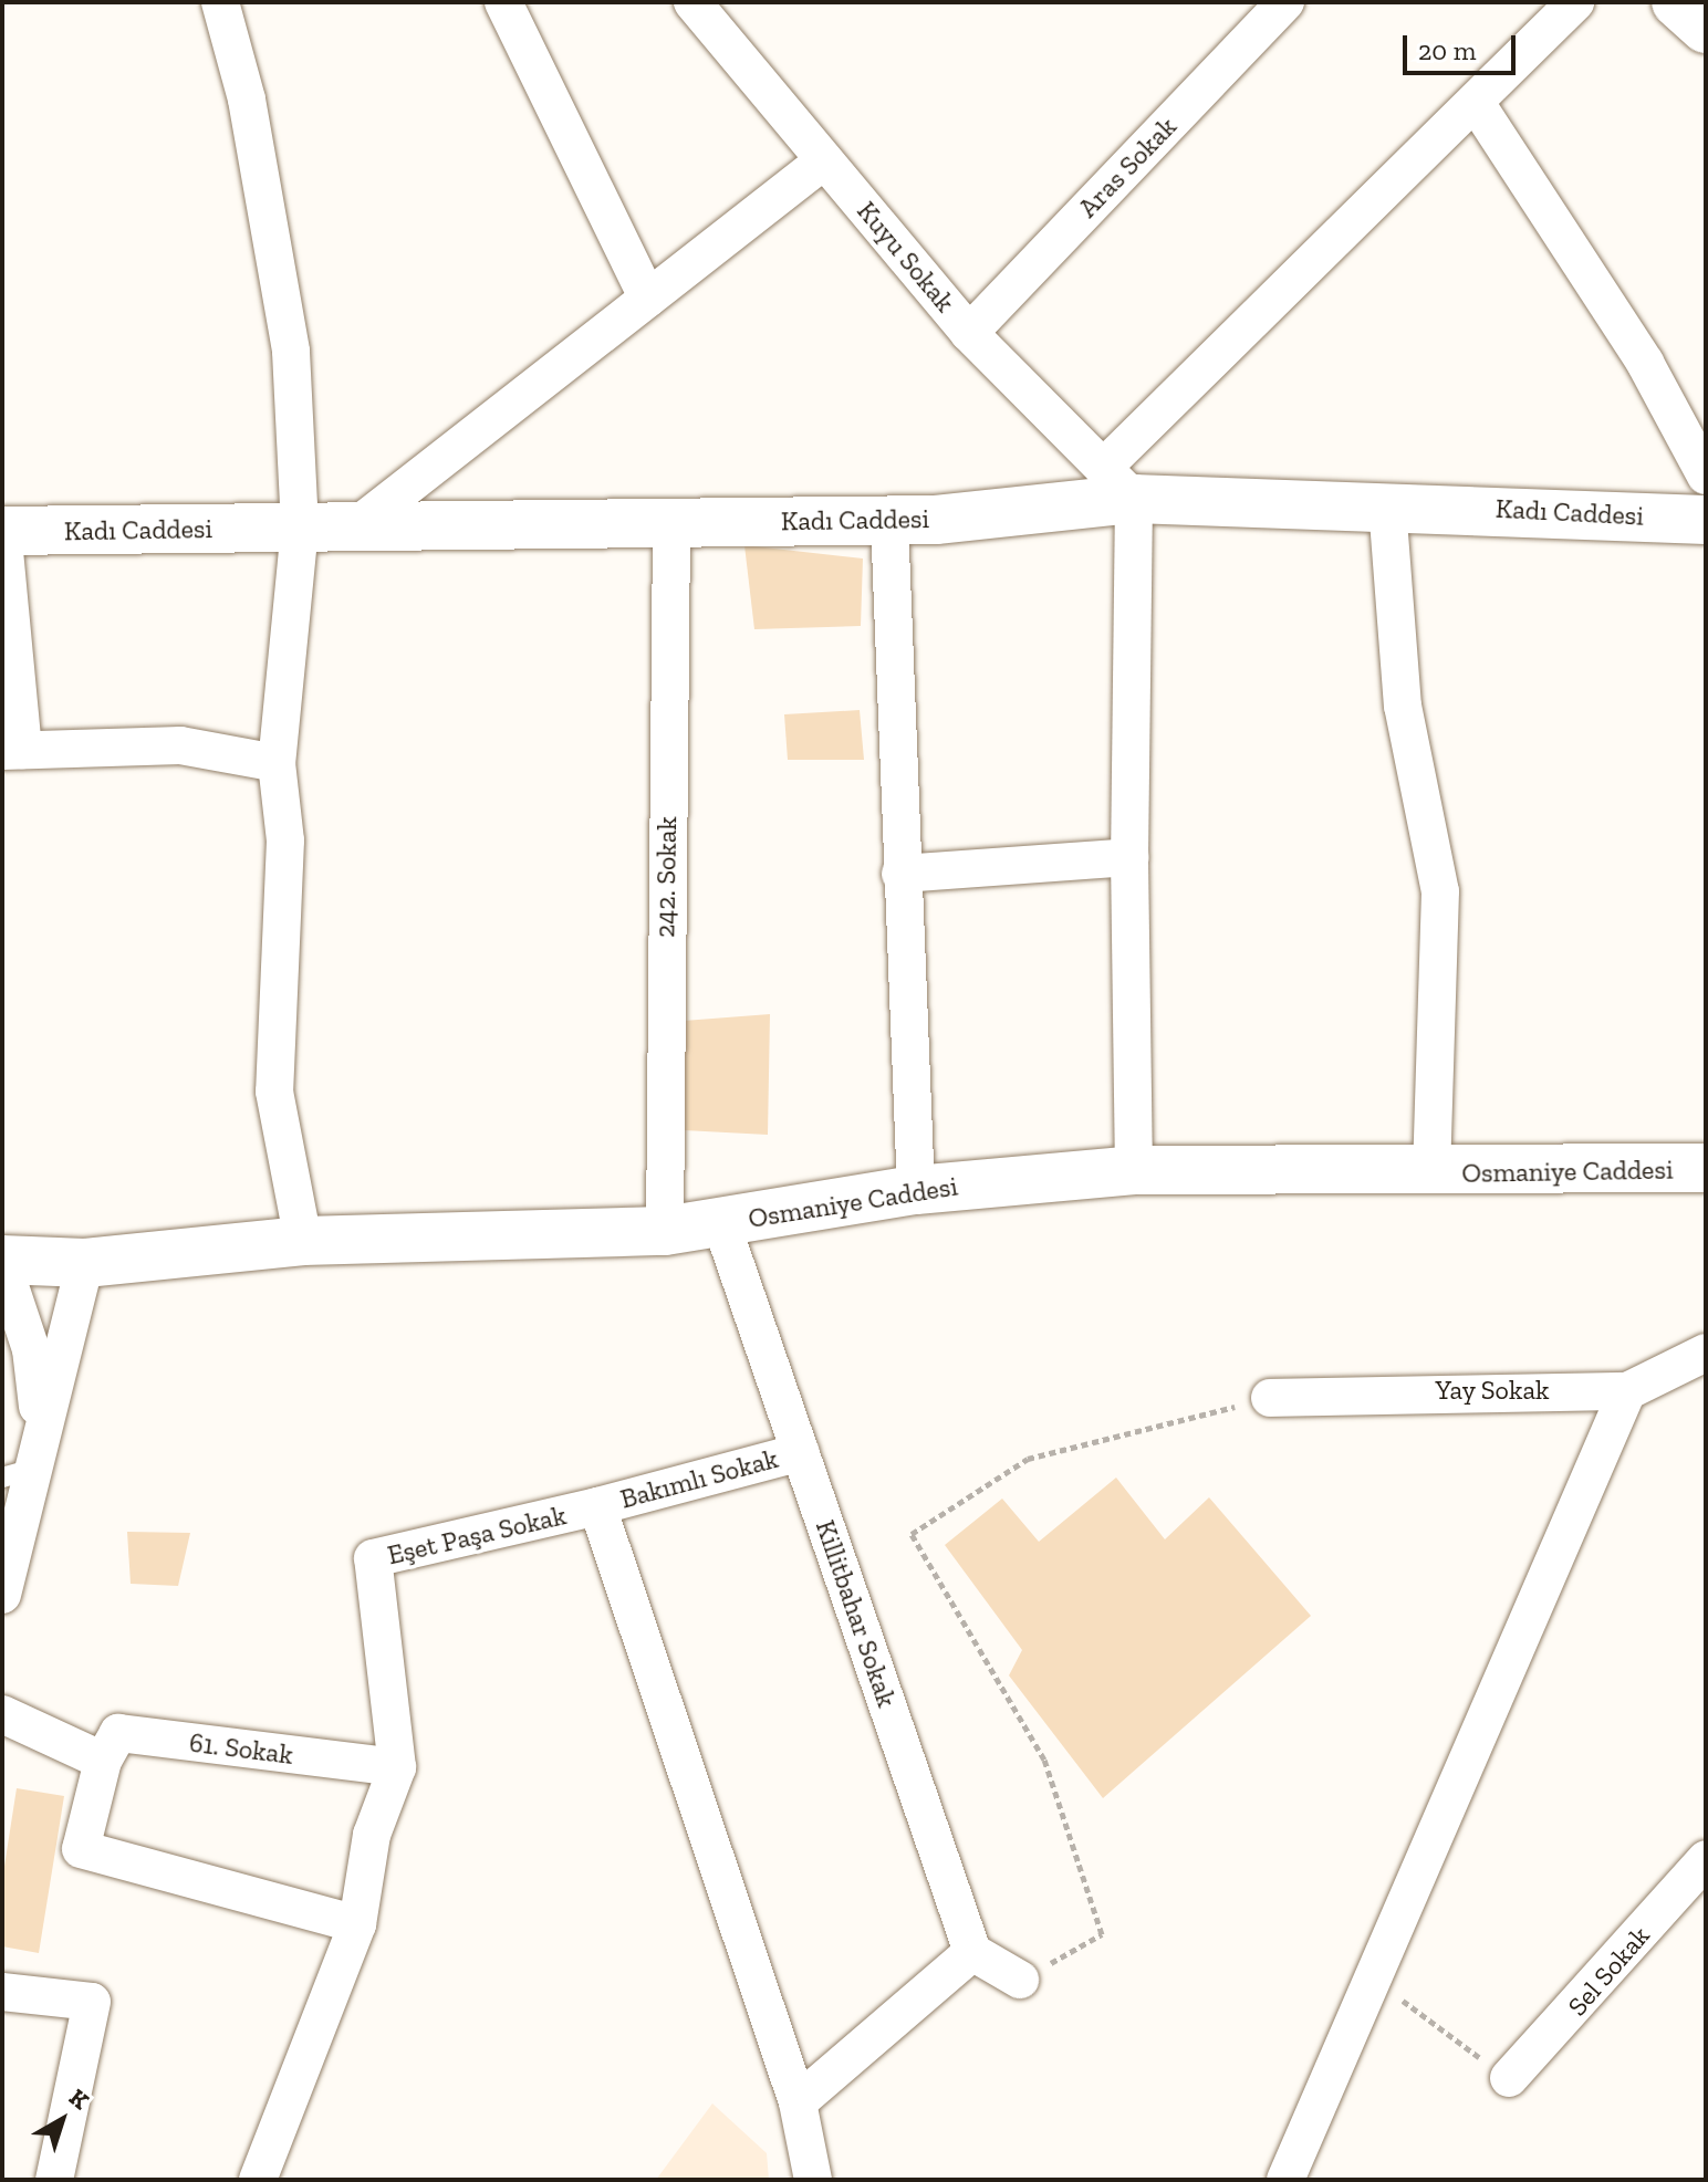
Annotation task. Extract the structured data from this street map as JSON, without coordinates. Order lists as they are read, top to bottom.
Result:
{
  "streets": {
    "street": [
      "Aras Sokak",
      "Kuyu Sokak",
      "Kadı Caddesi",
      "242. Sokak",
      "Osmaniye Caddesi",
      "Yay Sokak",
      "Bakımlı Sokak",
      "Eşet Paşa Sokak",
      "Killitbahar Sokak",
      "61. Sokak",
      "Sel Sokak"
    ]
  },
  "crossings": [
    ["Aras Sokak", "Kuyu Sokak"],
    ["Kuyu Sokak", "Kadı Caddesi"],
    ["Kadı Caddesi", "242. Sokak"],
    ["242. Sokak", "Osmaniye Caddesi"],
    ["Osmaniye Caddesi", "Killitbahar Sokak"],
    ["Bakımlı Sokak", "Eşet Paşa Sokak"],
    ["Bakımlı Sokak", "Killitbahar Sokak"],
    ["Eşet Paşa Sokak", "61. Sokak"]
  ],
  "scale_bar": "20 m",
  "north": "top right"
}
